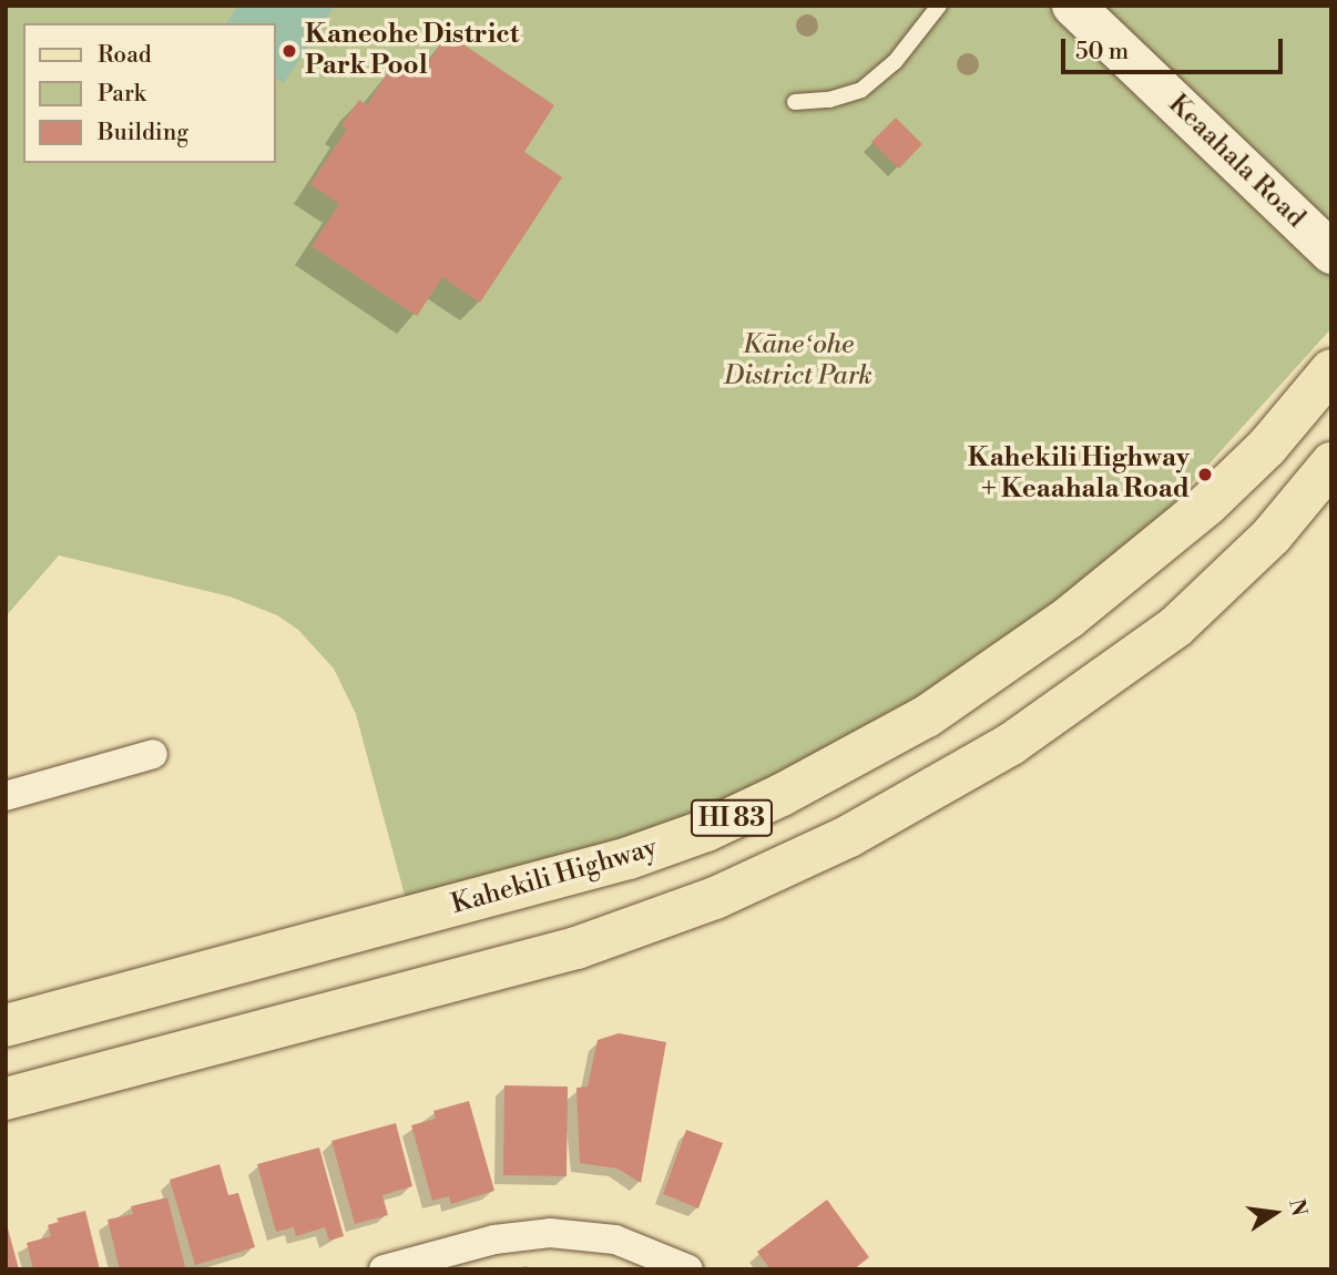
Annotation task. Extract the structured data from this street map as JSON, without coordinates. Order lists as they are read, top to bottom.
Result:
{
  "streets": {
    "main road": ["HI 83", "Kahekili Highway"],
    "street": ["Keaahala Road"]
  },
  "parks": ["Kāneʻohe District Park"],
  "places": ["Kaneohe District Park Pool", "Kahekili Highway + Keaahala Road"],
  "legend": ["Road", "Park", "Building"],
  "scale_bar": "50 m",
  "north": "right"
}
